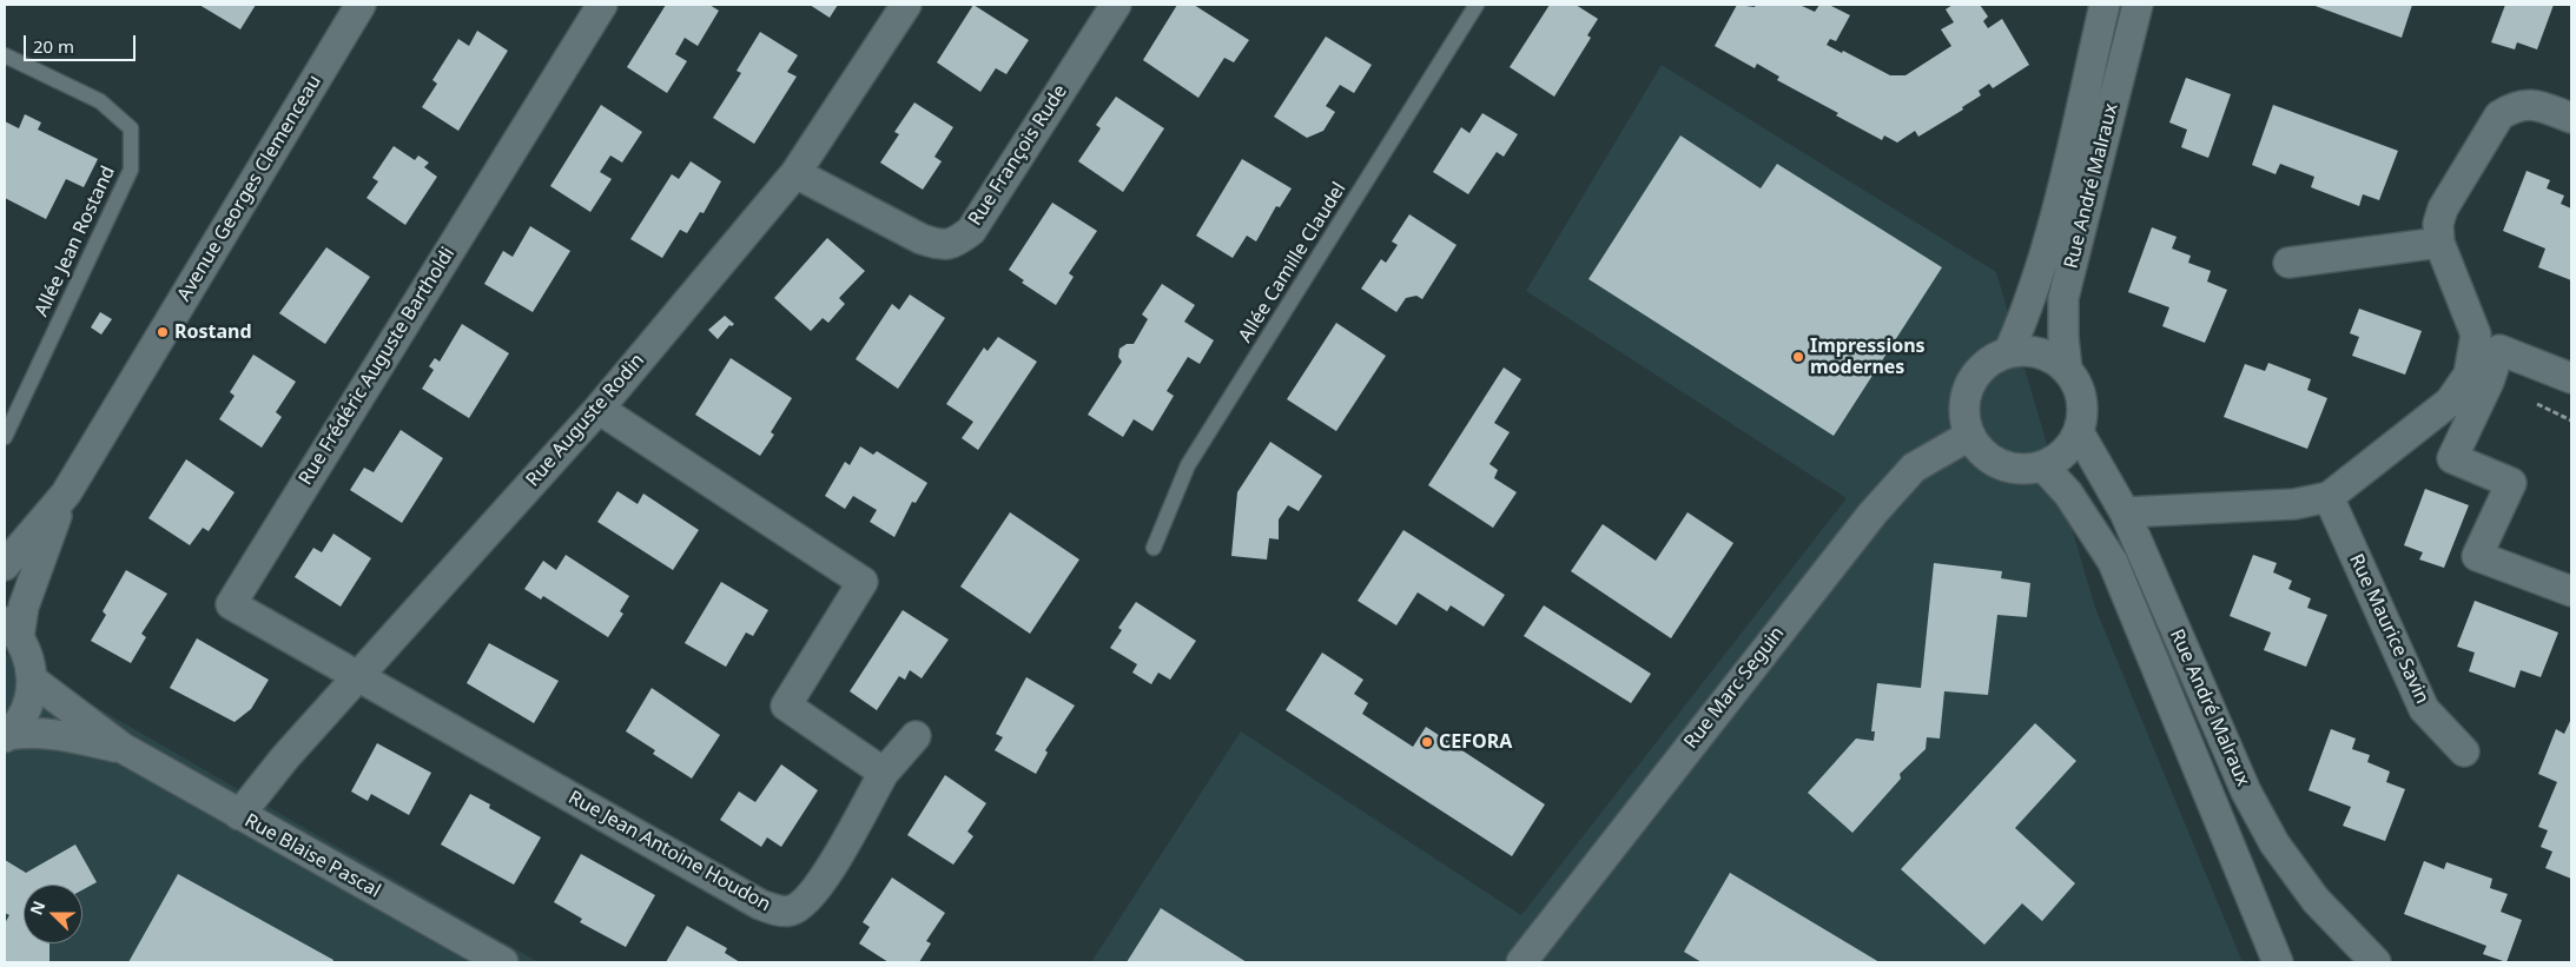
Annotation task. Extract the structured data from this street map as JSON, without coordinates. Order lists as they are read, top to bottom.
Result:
{
  "streets": {
    "street": [
      "Rue François Rude",
      "Rue André Malraux",
      "Avenue Georges Clemenceau",
      "Rue Frédéric Auguste Bartholdi",
      "Rue Auguste Rodin",
      "Rue Maurice Savin",
      "Rue Marc Seguin",
      "Rue Jean Antoine Houdon",
      "Rue Blaise Pascal"
    ],
    "lane": ["Allée Jean Rostand", "Allée Camille Claudel"]
  },
  "crossings": [
    ["Rue François Rude", "Rue Auguste Rodin"],
    ["Rue André Malraux", "Rue Marc Seguin"],
    ["Rue Frédéric Auguste Bartholdi", "Rue Auguste Rodin"],
    ["Rue Frédéric Auguste Bartholdi", "Rue Jean Antoine Houdon"],
    ["Rue Auguste Rodin", "Rue Jean Antoine Houdon"],
    ["Rue Auguste Rodin", "Rue Blaise Pascal"]
  ],
  "places": ["Rostand", "Impressions modernes", "CEFORA"],
  "scale_bar": "20 m",
  "north": "left"
}
